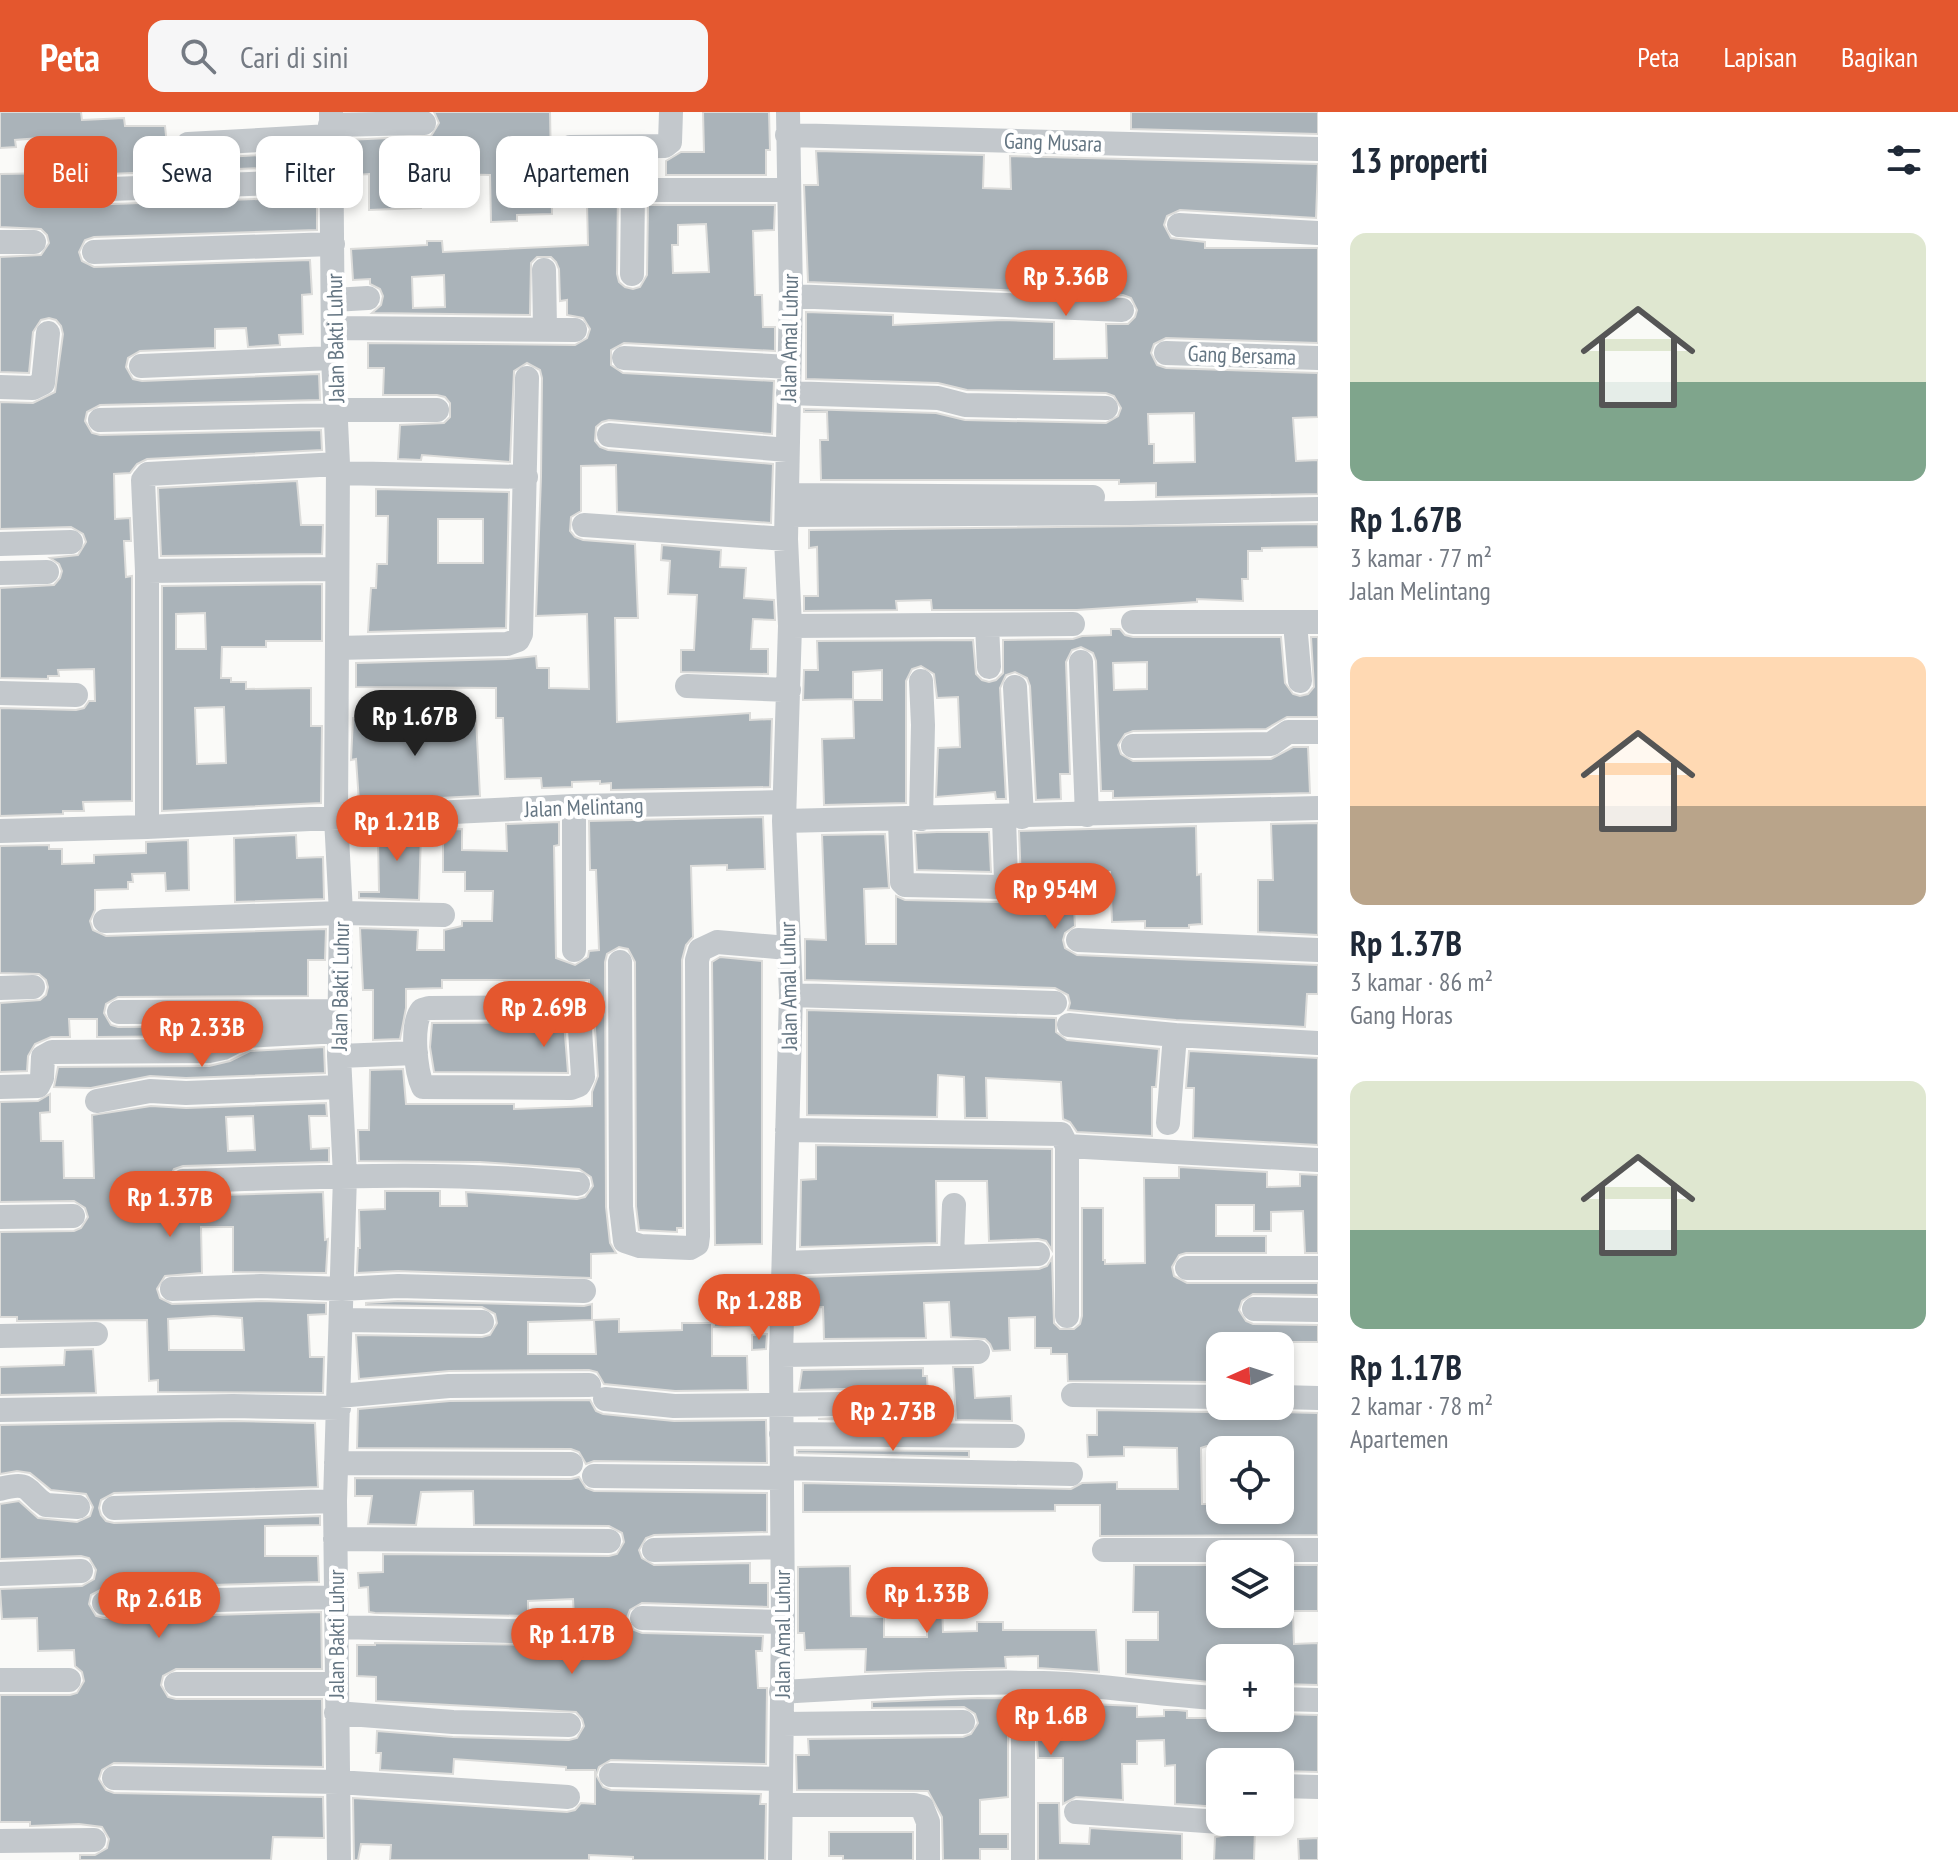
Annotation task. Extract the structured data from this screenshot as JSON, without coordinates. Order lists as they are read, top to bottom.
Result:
{
  "streets": {
    "street": [
      "Gang Musara",
      "Jalan Bakti Luhur",
      "Jalan Amal Luhur",
      "Gang Bersama",
      "Jalan Melintang"
    ]
  },
  "crossings": [
    ["Gang Musara", "Jalan Amal Luhur"],
    ["Jalan Bakti Luhur", "Jalan Melintang"],
    ["Jalan Amal Luhur", "Jalan Melintang"]
  ],
  "north": "left",
  "page": {
    "header": "Peta",
    "search": "Cari di sini",
    "nav": ["Peta", "Lapisan", "Bagikan"],
    "heading": "13 properti",
    "chip": [
      "Beli",
      "Sewa",
      "Filter",
      "Baru",
      "Apartemen"
    ],
    "list": [
      {
        "name": "Rp 1.67B",
        "note": "3 kamar · 77 m² · Jalan Melintang"
      },
      {
        "name": "Rp 1.37B",
        "note": "3 kamar · 86 m² · Gang Horas"
      },
      {
        "name": "Rp 1.17B",
        "note": "2 kamar · 78 m² · Apartemen"
      }
    ],
    "price": [
      "Rp 3.36B",
      "Rp 1.67B",
      "Rp 1.21B",
      "Rp 954M",
      "Rp 2.69B",
      "Rp 2.33B",
      "Rp 1.37B",
      "Rp 1.28B",
      "Rp 2.73B",
      "Rp 1.33B",
      "Rp 2.61B",
      "Rp 1.17B",
      "Rp 1.6B"
    ],
    "map_buttons": ["+", "−"]
  }
}
